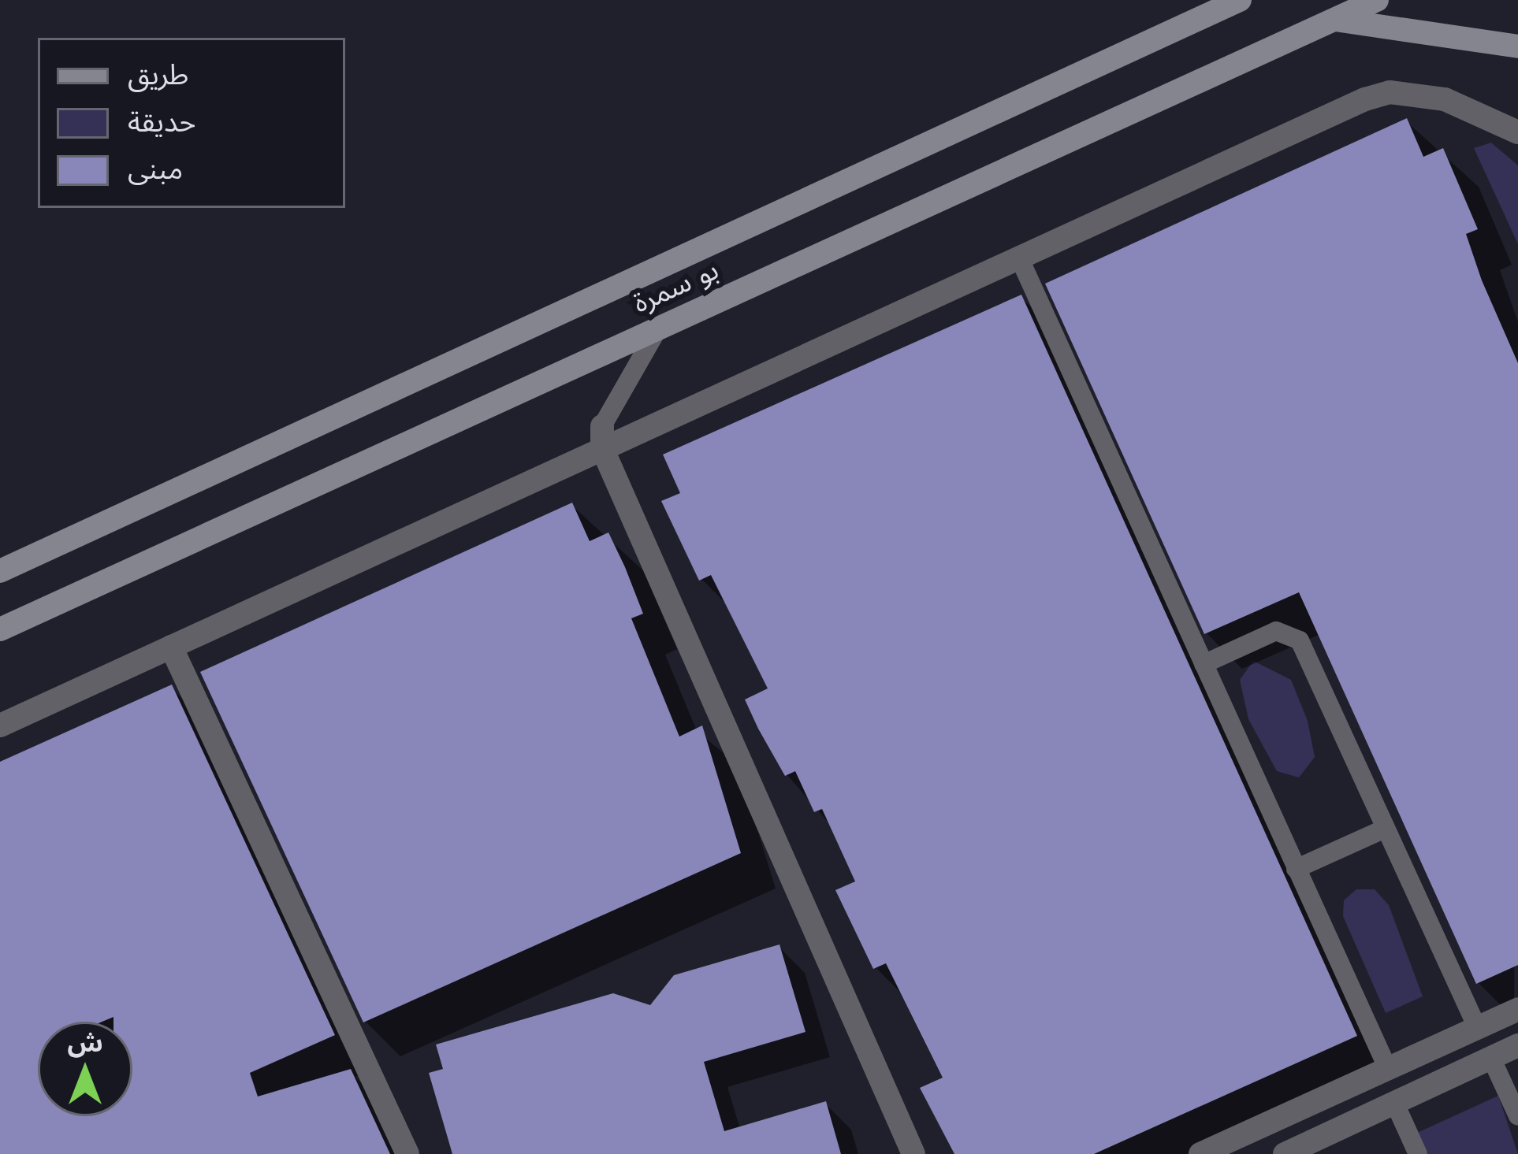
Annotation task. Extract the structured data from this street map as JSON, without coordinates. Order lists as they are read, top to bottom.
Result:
{
  "streets": {
    "street": ["بو سمرة"]
  },
  "legend": ["طريق", "حديقة", "مبنى"],
  "north": "top"
}
